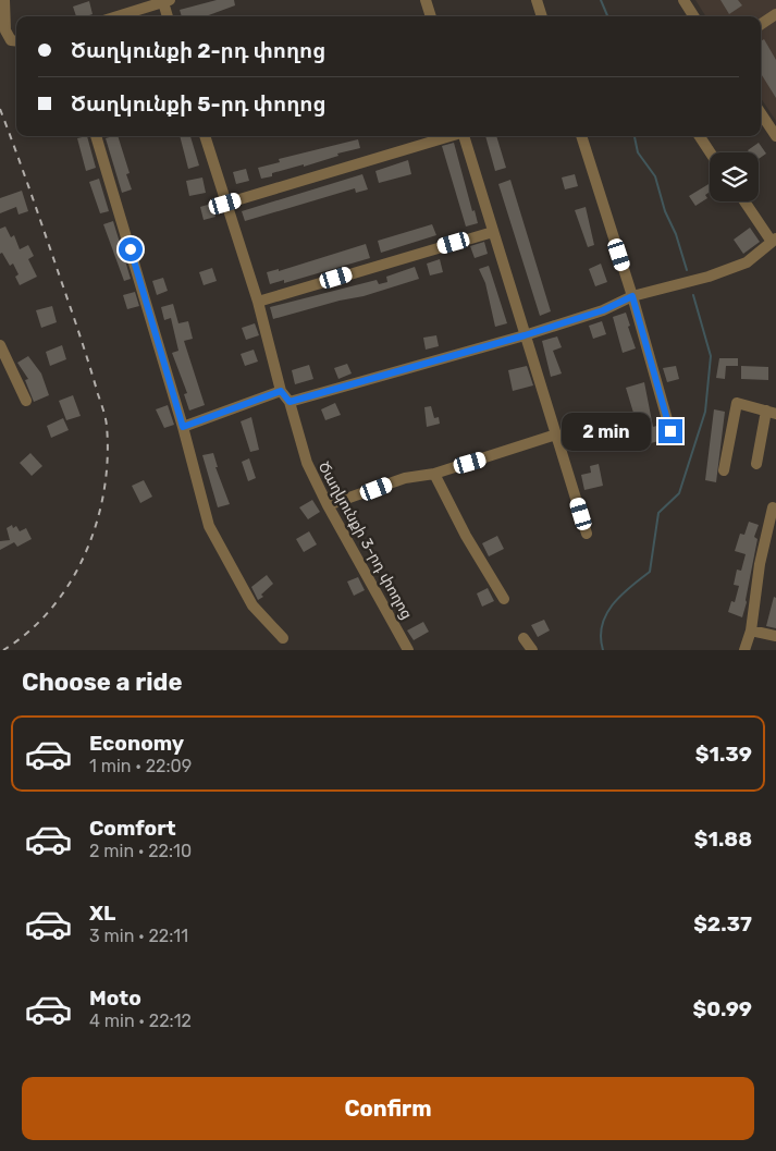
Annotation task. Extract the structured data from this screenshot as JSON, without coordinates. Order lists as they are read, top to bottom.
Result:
{
  "streets": {
    "street": ["Ծաղկունքի 3-րդ փողոց"]
  },
  "page": {
    "banner": ["Ծաղկունքի 2-րդ փողոց", "Ծաղկունքի 5-րդ փողոց"],
    "bubble": "2 min",
    "heading": "Choose a ride",
    "list": [
      {
        "name": "Economy",
        "note": "1 min · 22:09",
        "value": "$1.39"
      },
      {
        "name": "Comfort",
        "note": "2 min · 22:10",
        "value": "$1.88"
      },
      {
        "name": "XL",
        "note": "3 min · 22:11",
        "value": "$2.37"
      },
      {
        "name": "Moto",
        "note": "4 min · 22:12",
        "value": "$0.99"
      }
    ],
    "buttons": "Confirm"
  }
}
